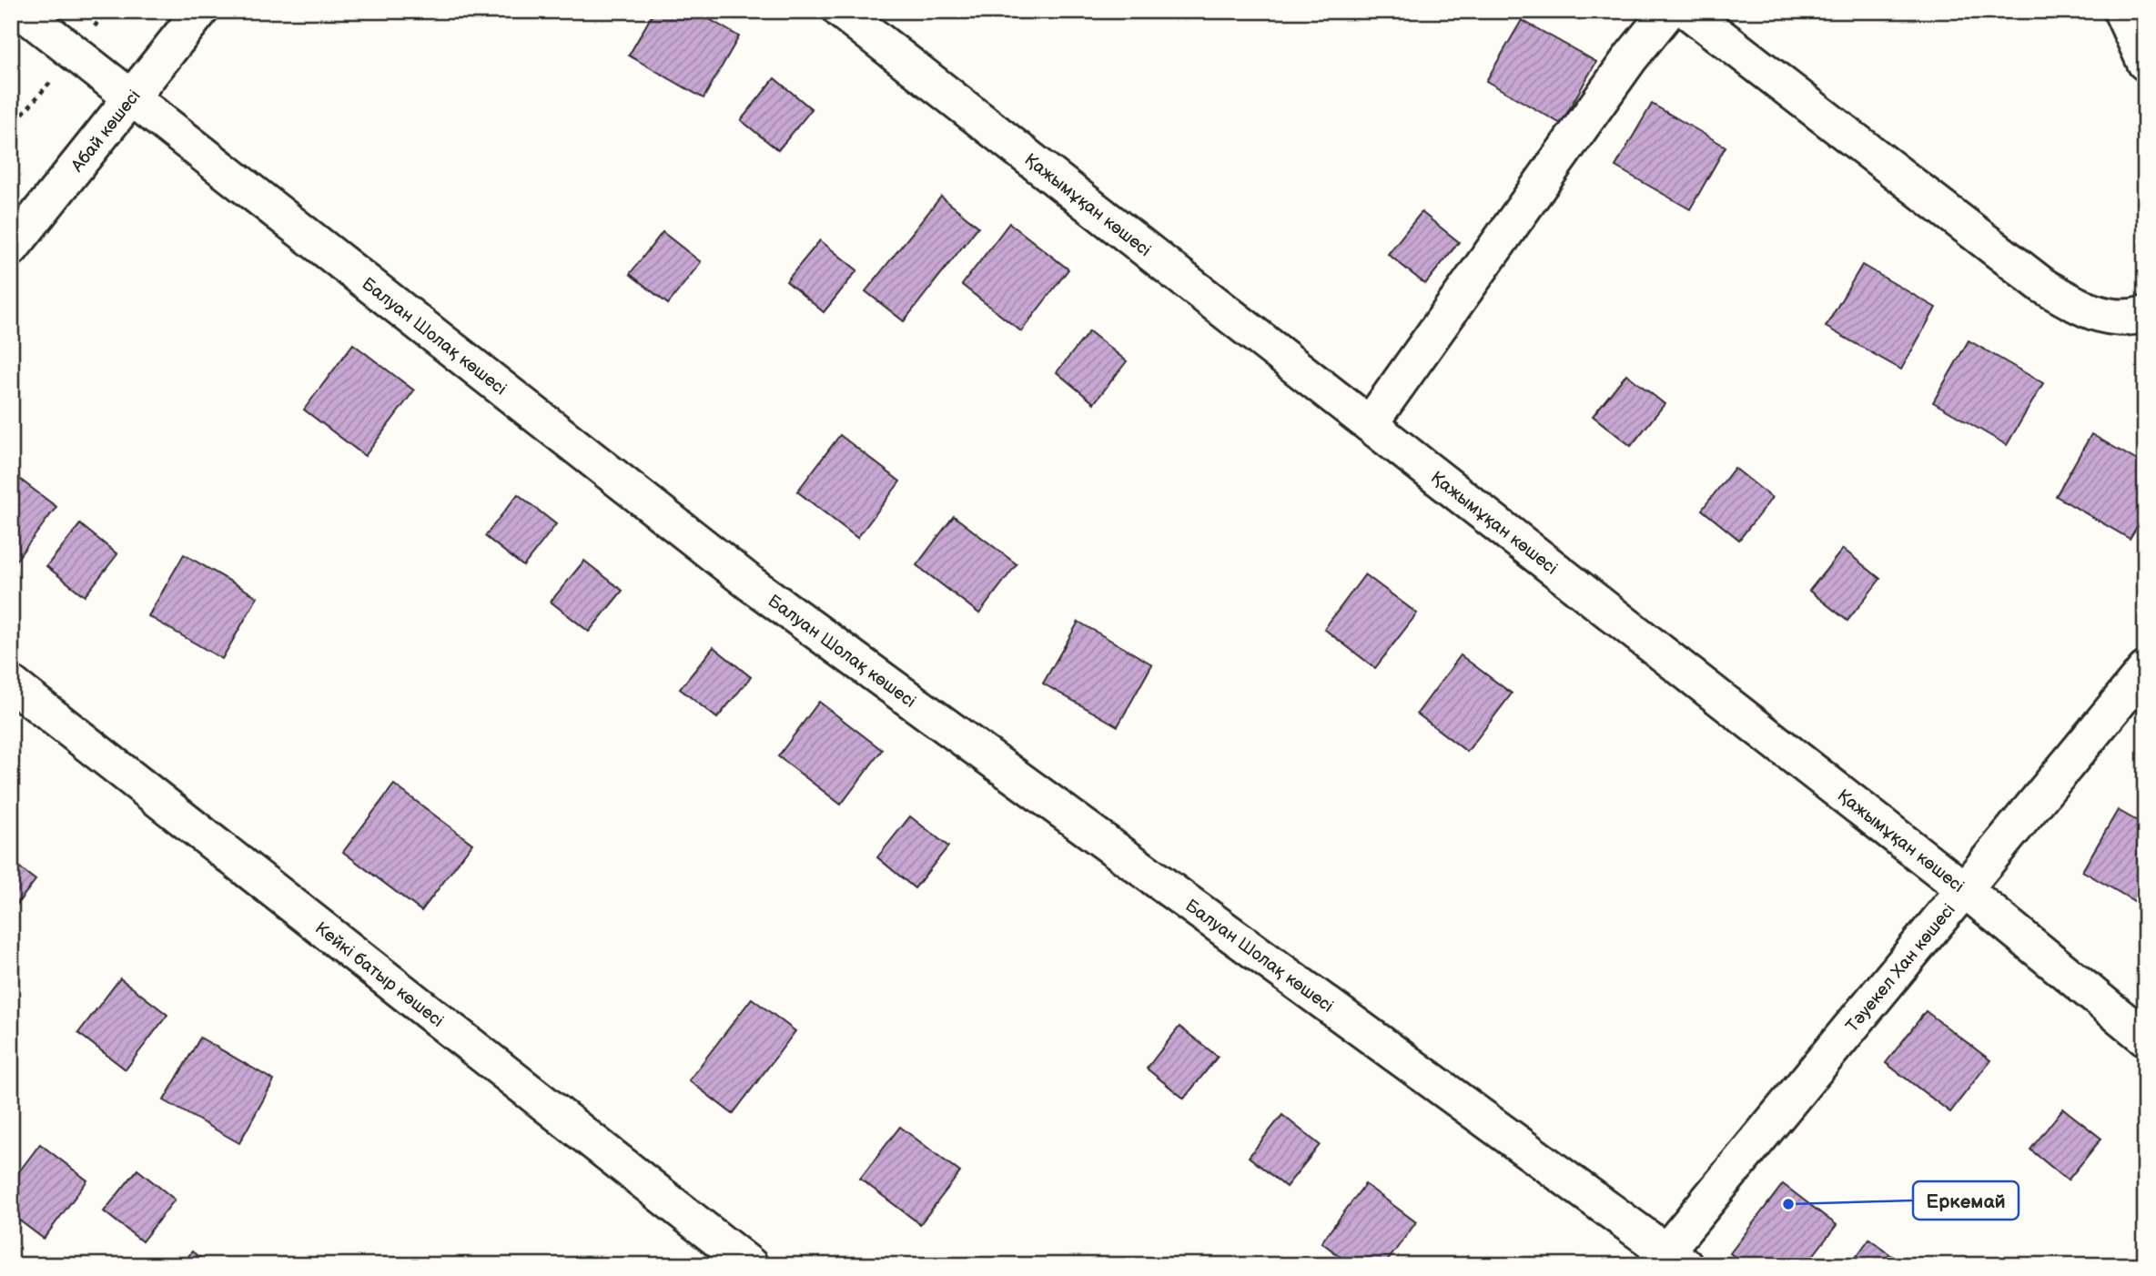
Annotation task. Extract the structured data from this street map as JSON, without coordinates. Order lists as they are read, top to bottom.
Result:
{
  "streets": {
    "street": [
      "Абай көшесі",
      "Қажымұқан көшесі",
      "Балуан Шолақ көшесі",
      "Тәуекел Хан көшесі",
      "Кейкі батыр көшесі"
    ]
  },
  "crossings": [
    ["Абай көшесі", "Балуан Шолақ көшесі"],
    ["Қажымұқан көшесі", "Тәуекел Хан көшесі"],
    ["Балуан Шолақ көшесі", "Тәуекел Хан көшесі"]
  ],
  "places": ["Еркемай"]
}
